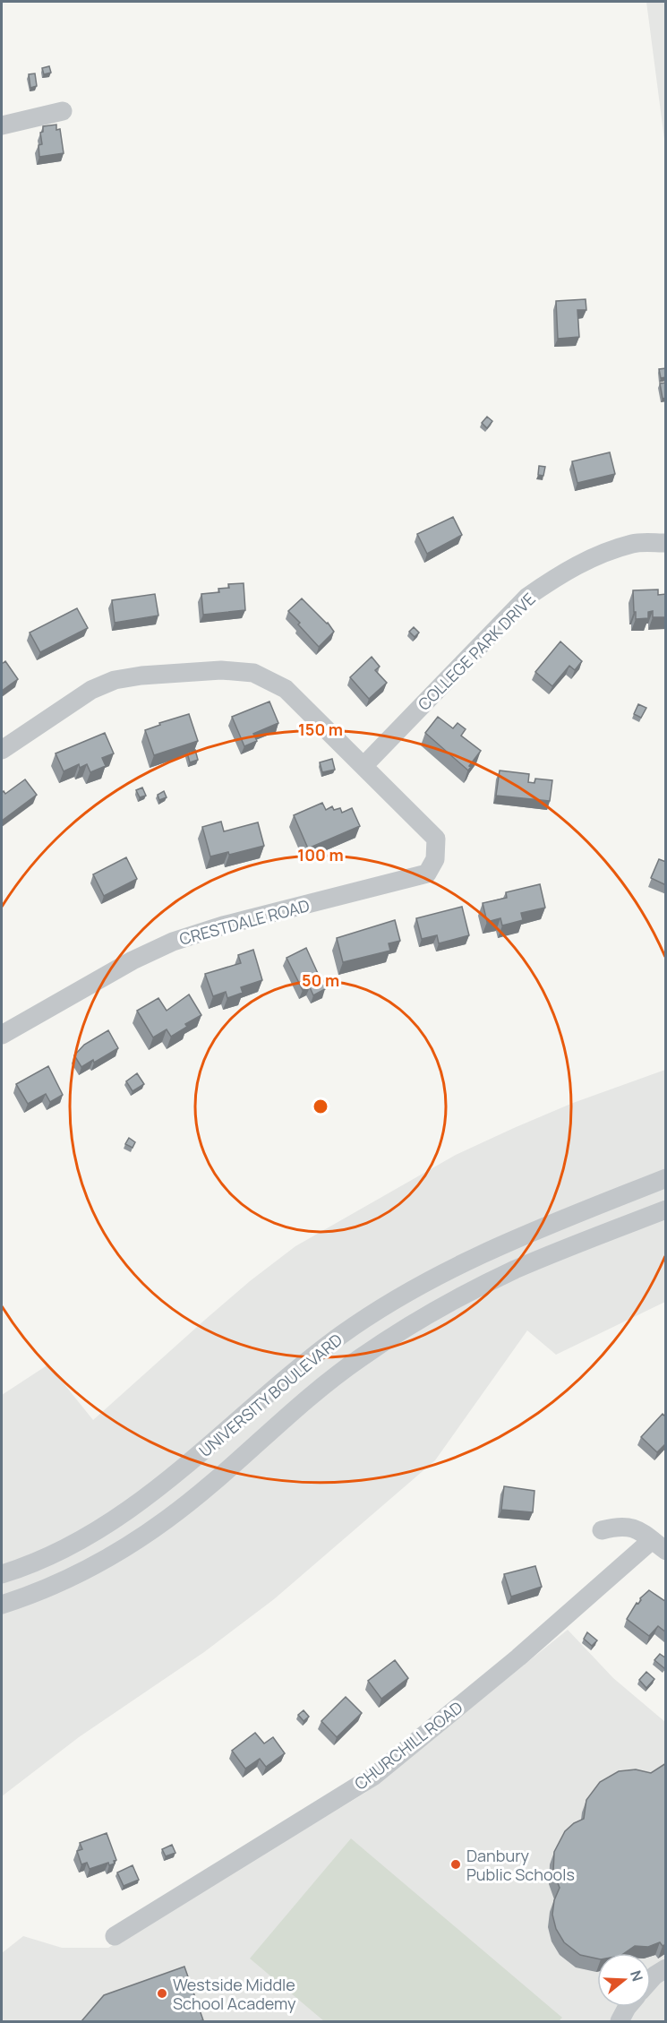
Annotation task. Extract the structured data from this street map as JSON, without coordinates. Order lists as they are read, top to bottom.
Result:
{
  "streets": {
    "street": [
      "COLLEGE PARK DRIVE",
      "CRESTDALE ROAD",
      "UNIVERSITY BOULEVARD",
      "CHURCHILL ROAD"
    ]
  },
  "crossings": [
    ["COLLEGE PARK DRIVE", "CRESTDALE ROAD"]
  ],
  "places": ["Danbury Public Schools", "Westside Middle School Academy"],
  "north": "right",
  "rings": ["150 m", "100 m", "50 m"]
}
